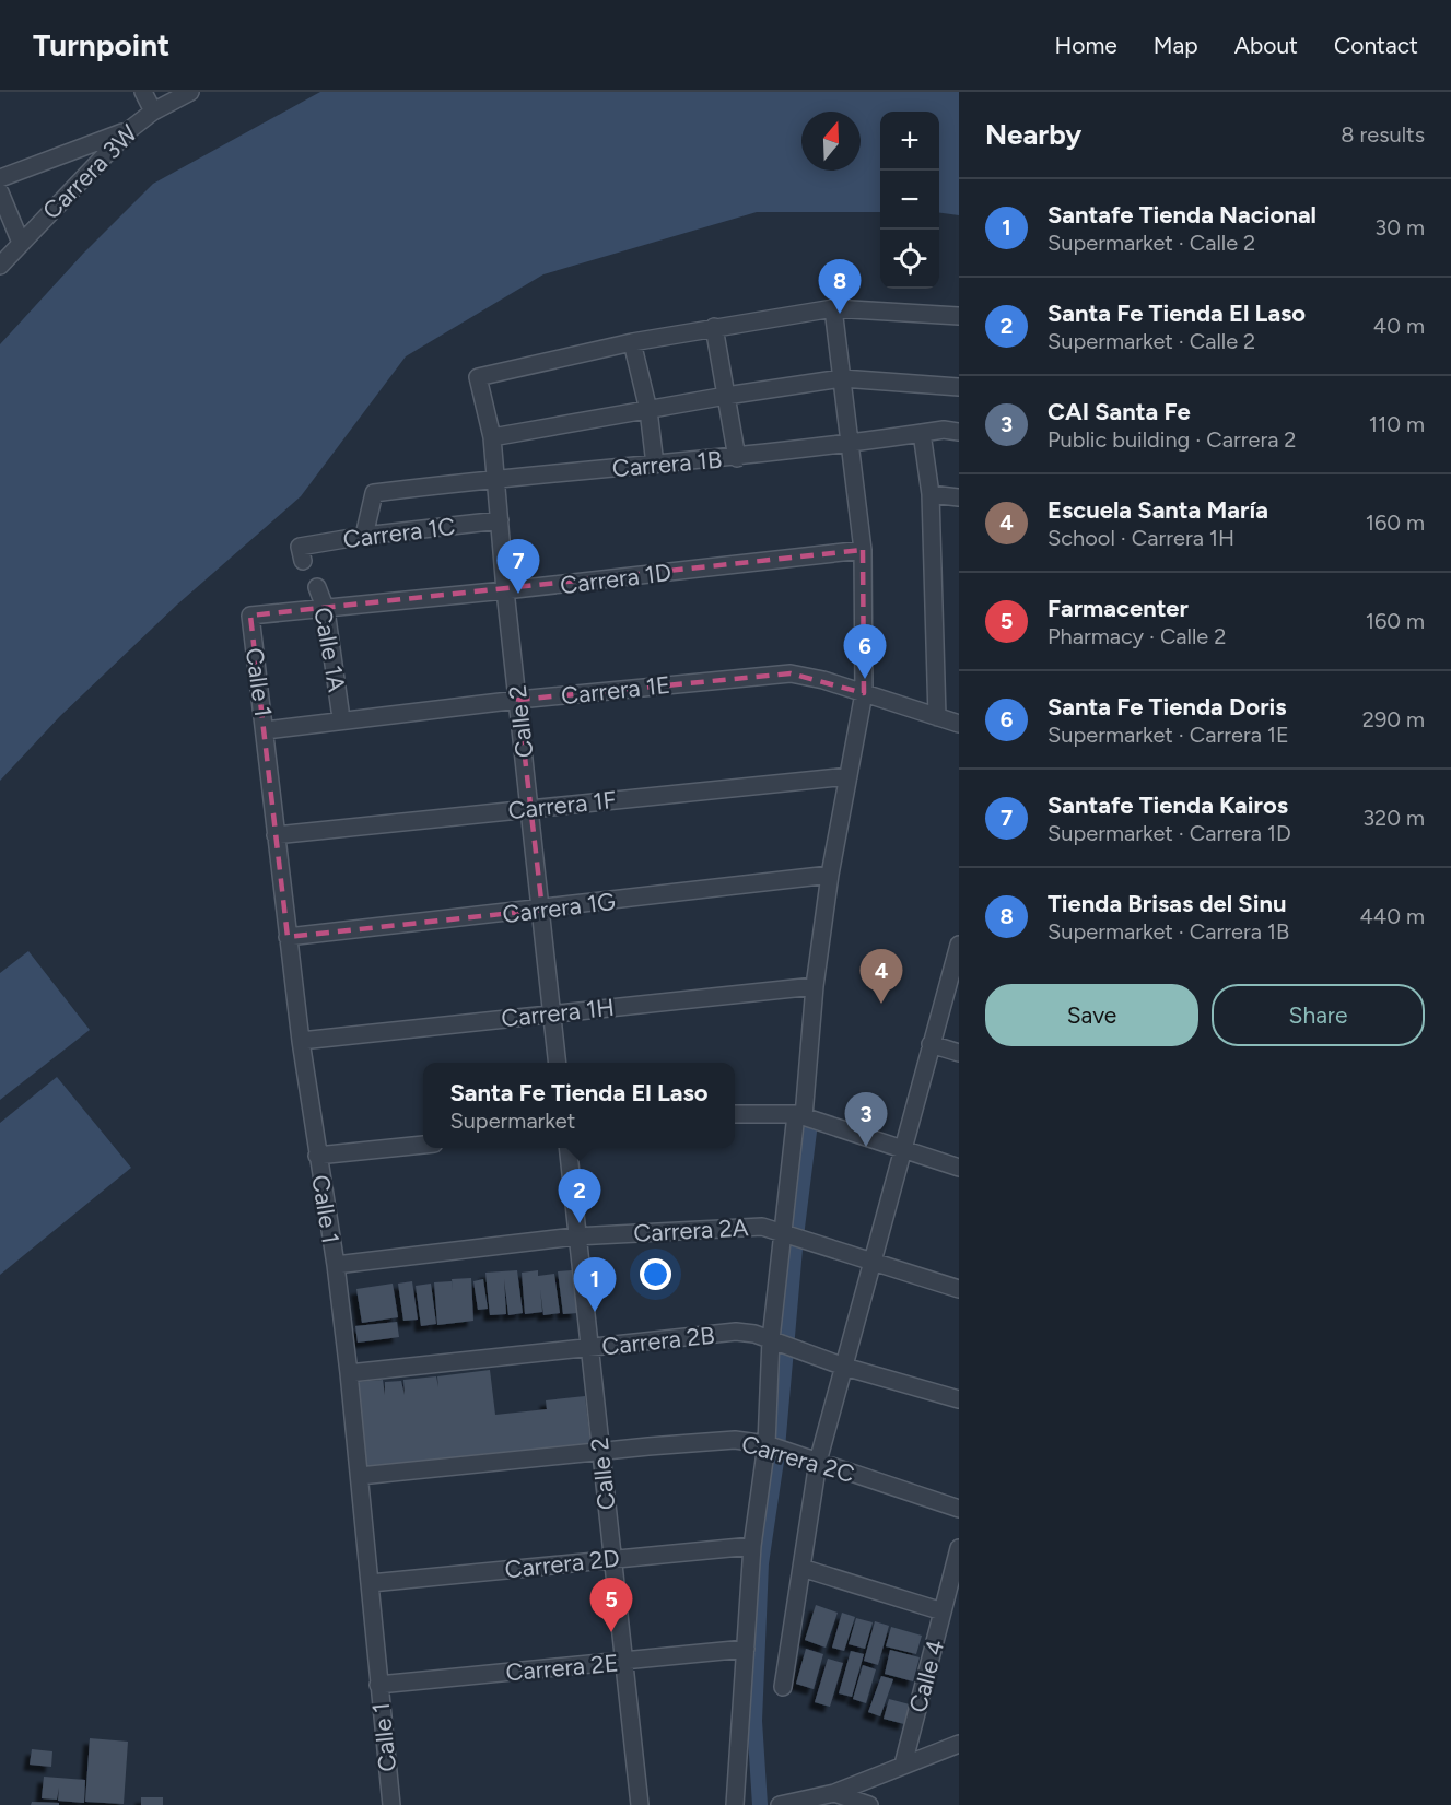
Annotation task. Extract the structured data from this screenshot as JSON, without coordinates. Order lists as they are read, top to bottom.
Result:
{
  "streets": {
    "street": [
      "Carrera 3W",
      "Carrera 1B",
      "Carrera 1C",
      "Carrera 1D",
      "Calle 1A",
      "Calle 1",
      "Carrera 1E",
      "Calle 2",
      "Carrera 1F",
      "Carrera 1G",
      "Carrera 1H",
      "Carrera 2A",
      "Carrera 2B",
      "Carrera 2C",
      "Carrera 2D",
      "Carrera 2E",
      "Calle 4"
    ]
  },
  "crossings": [
    ["Carrera 1B", "Carrera 1C"],
    ["Carrera 1B", "Calle 2"],
    ["Carrera 1C", "Calle 2"],
    ["Carrera 1D", "Calle 1A"],
    ["Carrera 1D", "Calle 1"],
    ["Carrera 1D", "Calle 2"],
    ["Calle 1", "Carrera 1E"],
    ["Calle 1", "Carrera 1F"],
    ["Calle 1", "Carrera 1G"],
    ["Calle 1", "Carrera 1H"],
    ["Calle 1", "Carrera 2A"],
    ["Calle 1", "Carrera 2B"],
    ["Calle 1", "Carrera 2C"],
    ["Calle 1", "Carrera 2D"],
    ["Calle 1", "Carrera 2E"],
    ["Carrera 1E", "Calle 2"],
    ["Calle 2", "Carrera 1F"],
    ["Calle 2", "Carrera 1G"],
    ["Calle 2", "Carrera 1H"],
    ["Calle 2", "Carrera 2A"],
    ["Calle 2", "Carrera 2B"],
    ["Calle 2", "Carrera 2C"],
    ["Calle 2", "Carrera 2D"],
    ["Calle 2", "Carrera 2E"]
  ],
  "north": "top",
  "page": {
    "header": "Turnpoint",
    "nav": [
      "Home",
      "Map",
      "About",
      "Contact"
    ],
    "heading": ["Nearby", "8 results"],
    "map_buttons": ["+", "−"],
    "list": [
      {
        "mark": "1",
        "name": "Santafe Tienda Nacional",
        "note": "Supermarket · Calle 2",
        "value": "30 m"
      },
      {
        "mark": "2",
        "name": "Santa Fe Tienda El Laso",
        "note": "Supermarket · Calle 2",
        "value": "40 m"
      },
      {
        "mark": "3",
        "name": "CAI Santa Fe",
        "note": "Public building · Carrera 2",
        "value": "110 m"
      },
      {
        "mark": "4",
        "name": "Escuela Santa María",
        "note": "School · Carrera 1H",
        "value": "160 m"
      },
      {
        "mark": "5",
        "name": "Farmacenter",
        "note": "Pharmacy · Calle 2",
        "value": "160 m"
      },
      {
        "mark": "6",
        "name": "Santa Fe Tienda Doris",
        "note": "Supermarket · Carrera 1E",
        "value": "290 m"
      },
      {
        "mark": "7",
        "name": "Santafe Tienda Kairos",
        "note": "Supermarket · Carrera 1D",
        "value": "320 m"
      },
      {
        "mark": "8",
        "name": "Tienda Brisas del Sinu",
        "note": "Supermarket · Carrera 1B",
        "value": "440 m"
      }
    ],
    "pins": [
      "8",
      "7",
      "6",
      "4",
      "3",
      "2",
      "1",
      "5"
    ],
    "buttons": ["Save", "Share"],
    "popup": ["Santa Fe Tienda El Laso", "Supermarket"]
  }
}
